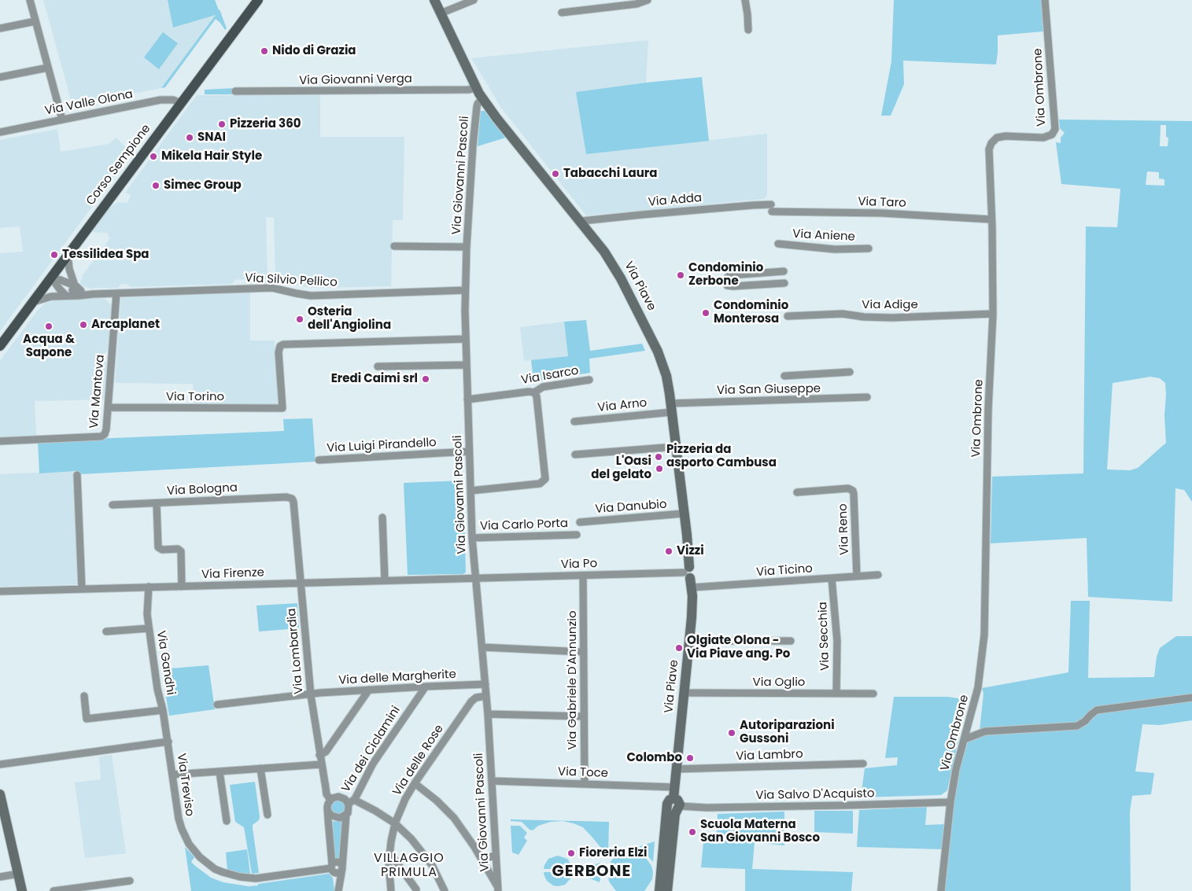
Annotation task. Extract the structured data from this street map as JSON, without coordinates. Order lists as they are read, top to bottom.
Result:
{
  "streets": {
    "main road": ["Corso Sempione"],
    "street": [
      "Via Giovanni Verga",
      "Via Ombrone",
      "Via Valle Olona",
      "Via Giovanni Pascoli",
      "Via Adda",
      "Via Taro",
      "Via Aniene",
      "Via Silvio Pellico",
      "Via Piave",
      "Via Adige",
      "Via Isarco",
      "Via San Giuseppe",
      "Via Mantova",
      "Via Torino",
      "Via Arno",
      "Via Luigi Pirandello",
      "Via Bologna",
      "Via Danubio",
      "Via Carlo Porta",
      "Via Reno",
      "Via Po",
      "Via Ticino",
      "Via Firenze",
      "Via Secchia",
      "Via Lombardia",
      "Via Gandhi",
      "Via delle Margherite",
      "Via Gabriele D'Annunzio",
      "Via Oglio",
      "Via dei Ciclamini",
      "Via Lambro",
      "Via delle Rose",
      "Via Toce",
      "Via Treviso",
      "Via Salvo D'Acquisto"
    ]
  },
  "crossings": [
    ["Via Giovanni Verga", "Via Piave"],
    ["Via Ombrone", "Via Taro"],
    ["Via Ombrone", "Via Adige"],
    ["Via Ombrone", "Via Salvo D'Acquisto"],
    ["Via Valle Olona", "Corso Sempione"],
    ["Corso Sempione", "Via Silvio Pellico"],
    ["Via Giovanni Pascoli", "Via Silvio Pellico"],
    ["Via Giovanni Pascoli", "Via Piave"],
    ["Via Giovanni Pascoli", "Via Isarco"],
    ["Via Giovanni Pascoli", "Via Torino"],
    ["Via Giovanni Pascoli", "Via Luigi Pirandello"],
    ["Via Giovanni Pascoli", "Via Carlo Porta"],
    ["Via Giovanni Pascoli", "Via Po"],
    ["Via Giovanni Pascoli", "Via Firenze"],
    ["Via Giovanni Pascoli", "Via delle Margherite"],
    ["Via Giovanni Pascoli", "Via delle Rose"],
    ["Via Giovanni Pascoli", "Via Toce"],
    ["Via Adda", "Via Taro"],
    ["Via Adda", "Via Piave"],
    ["Via Silvio Pellico", "Via Mantova"],
    ["Via Piave", "Via San Giuseppe"],
    ["Via Piave", "Via Arno"],
    ["Via Piave", "Via Danubio"],
    ["Via Piave", "Via Po"],
    ["Via Piave", "Via Ticino"],
    ["Via Piave", "Via Oglio"],
    ["Via Piave", "Via Lambro"],
    ["Via Piave", "Via Toce"],
    ["Via Piave", "Via Salvo D'Acquisto"],
    ["Via San Giuseppe", "Via Arno"],
    ["Via Mantova", "Via Torino"],
    ["Via Bologna", "Via Lombardia"],
    ["Via Reno", "Via Ticino"],
    ["Via Po", "Via Ticino"],
    ["Via Po", "Via Firenze"],
    ["Via Po", "Via Gabriele D'Annunzio"],
    ["Via Ticino", "Via Secchia"],
    ["Via Firenze", "Via Lombardia"],
    ["Via Firenze", "Via Gandhi"],
    ["Via Secchia", "Via Oglio"],
    ["Via Lombardia", "Via delle Margherite"],
    ["Via Lombardia", "Via dei Ciclamini"],
    ["Via Gandhi", "Via Treviso"],
    ["Via delle Margherite", "Via dei Ciclamini"],
    ["Via Gabriele D'Annunzio", "Via Toce"]
  ],
  "districts": ["VILLAGGIO PRIMULA", "GERBONE"],
  "places": [
    "Nido di Grazia",
    "Pizzeria 360",
    "SNAI",
    "Mikela Hair Style",
    "Tabacchi Laura",
    "Simec Group",
    "Tessilidea Spa",
    "Condominio Zerbone",
    "Condominio Monterosa",
    "Osteria dell'Angiolina",
    "Arcaplanet",
    "Acqua & Sapone",
    "Eredi Caimi srl",
    "Pizzeria da asporto Cambusa",
    "L'Oasi del gelato",
    "Vizzi",
    "Olgiate Olona - Via Piave ang. Po",
    "Autoriparazioni Gussoni",
    "Colombo",
    "Scuola Materna San Giovanni Bosco",
    "Fioreria Elzi"
  ]
}
